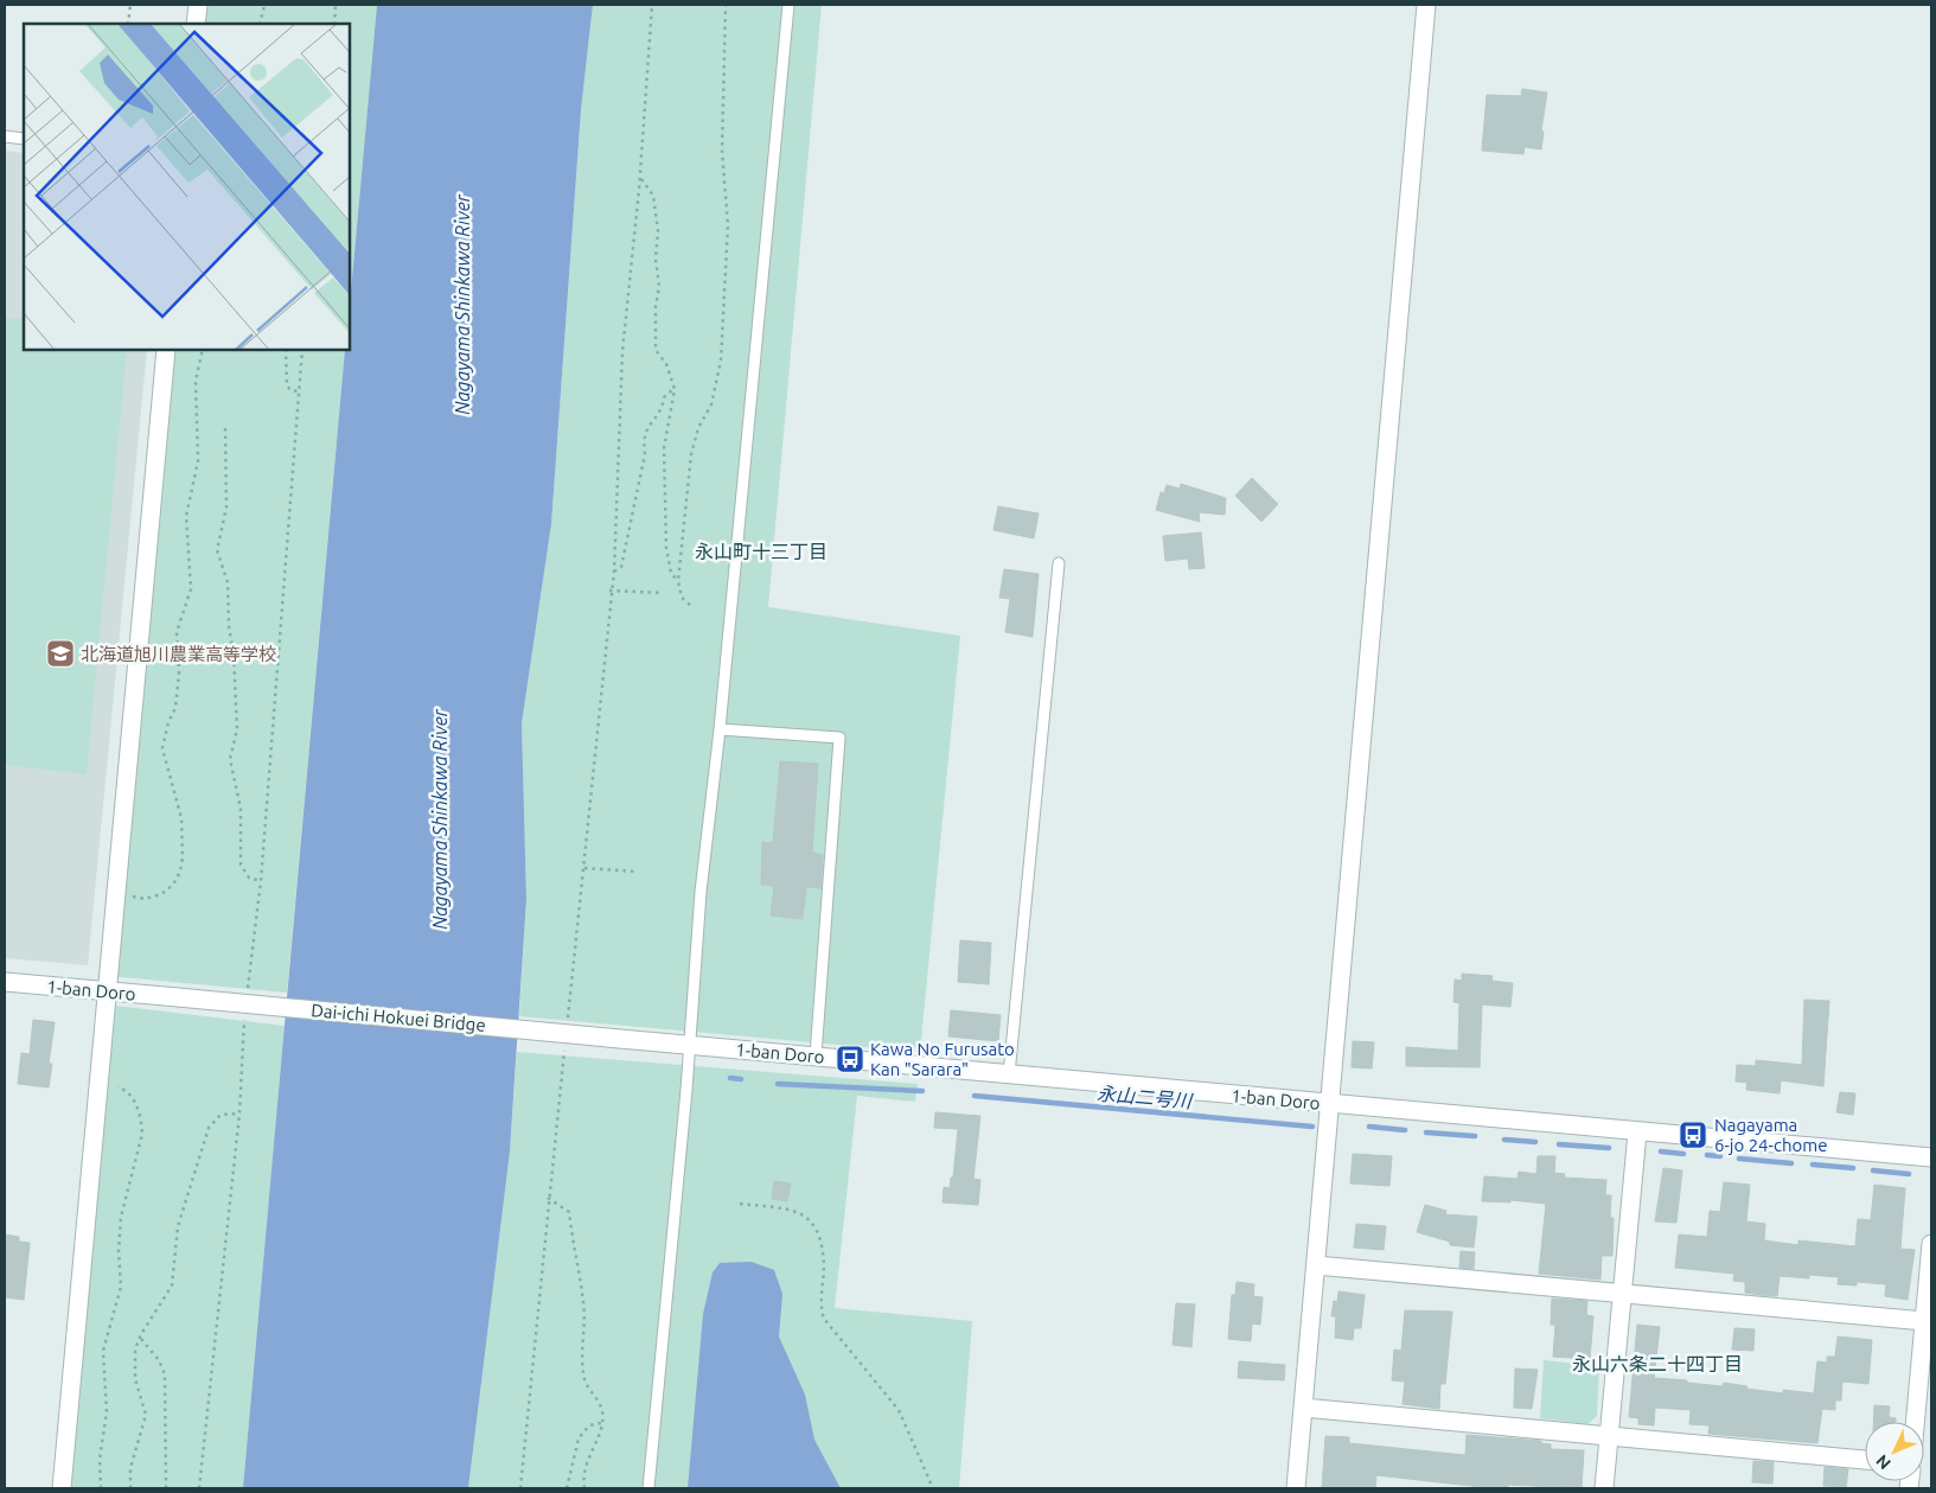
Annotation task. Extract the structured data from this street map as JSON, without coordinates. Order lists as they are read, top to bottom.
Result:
{
  "streets": {
    "street": ["1-ban Doro", "Dai-ichi Hokuei Bridge"]
  },
  "crossings": [
    ["1-ban Doro", "Dai-ichi Hokuei Bridge"]
  ],
  "districts": ["永山町十三丁目", "永山六条二十四丁目"],
  "water": ["Nagayama Shinkawa River", "永山二号川"],
  "places": {
    "school or university": ["北海道旭川農業高等学校"],
    "bus stop": ["Kawa No Furusato Kan \"Sarara\"", "Nagayama 6-jo 24-chome"]
  },
  "north": "bottom left"
}
